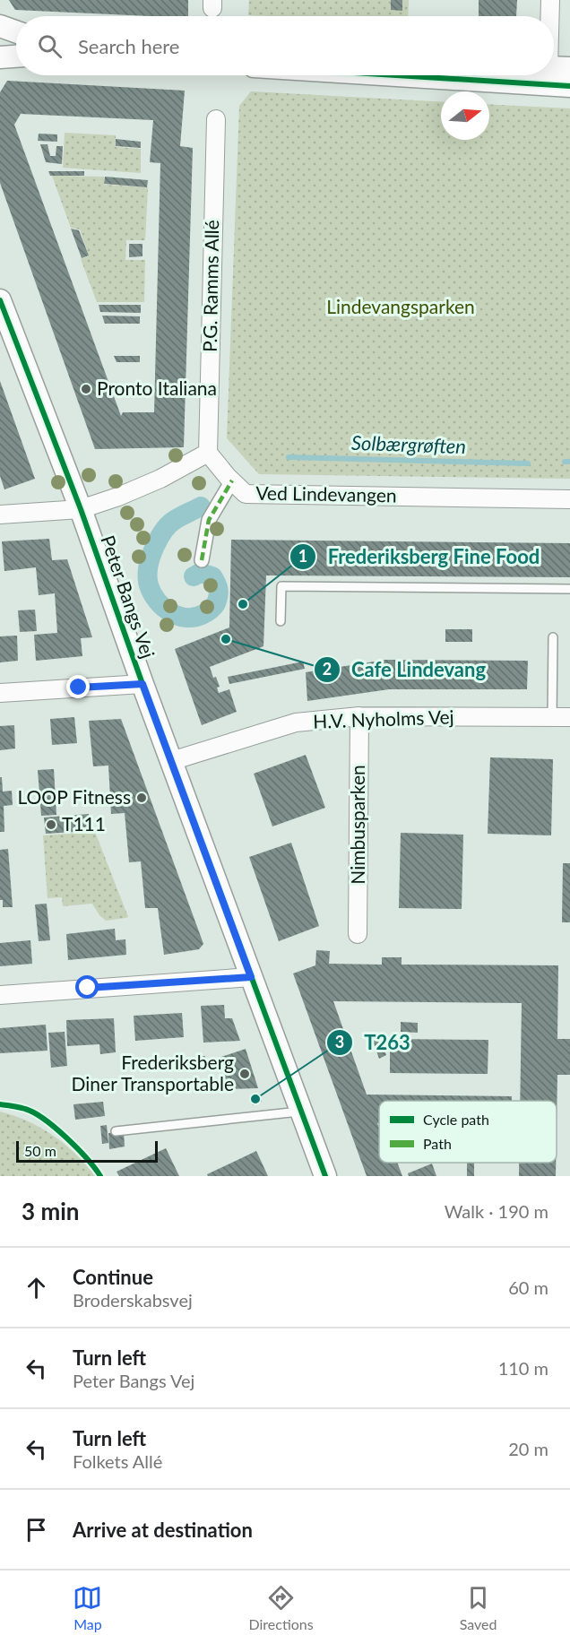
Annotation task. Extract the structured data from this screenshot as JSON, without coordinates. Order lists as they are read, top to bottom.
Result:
{
  "streets": {
    "street": [
      "P.G. Ramms Allé",
      "Ved Lindevangen",
      "Peter Bangs Vej",
      "H.V. Nyholms Vej",
      "Nimbusparken"
    ]
  },
  "crossings": [
    ["P.G. Ramms Allé", "Ved Lindevangen"],
    ["Peter Bangs Vej", "H.V. Nyholms Vej"],
    ["H.V. Nyholms Vej", "Nimbusparken"]
  ],
  "water": ["Solbærgrøften"],
  "parks": ["Lindevangsparken"],
  "places": [
    "Pronto Italiana",
    "Frederiksberg Fine Food",
    "Cafe Lindevang",
    "LOOP Fitness",
    "T111",
    "Frederiksberg Diner Transportable",
    "T263"
  ],
  "legend": ["Cycle path", "Path"],
  "scale_bar": "50 m",
  "north": "right",
  "page": {
    "search": "Search here",
    "scale": "50 m",
    "heading": ["3 min", "Walk · 190 m"],
    "list": [
      ["Continue", "Broderskabsvej", "60 m"],
      ["Turn left", "Peter Bangs Vej", "110 m"],
      ["Turn left", "Folkets Allé", "20 m"],
      "Arrive at destination"
    ],
    "nav": ["Map", "Directions", "Saved"]
  }
}
